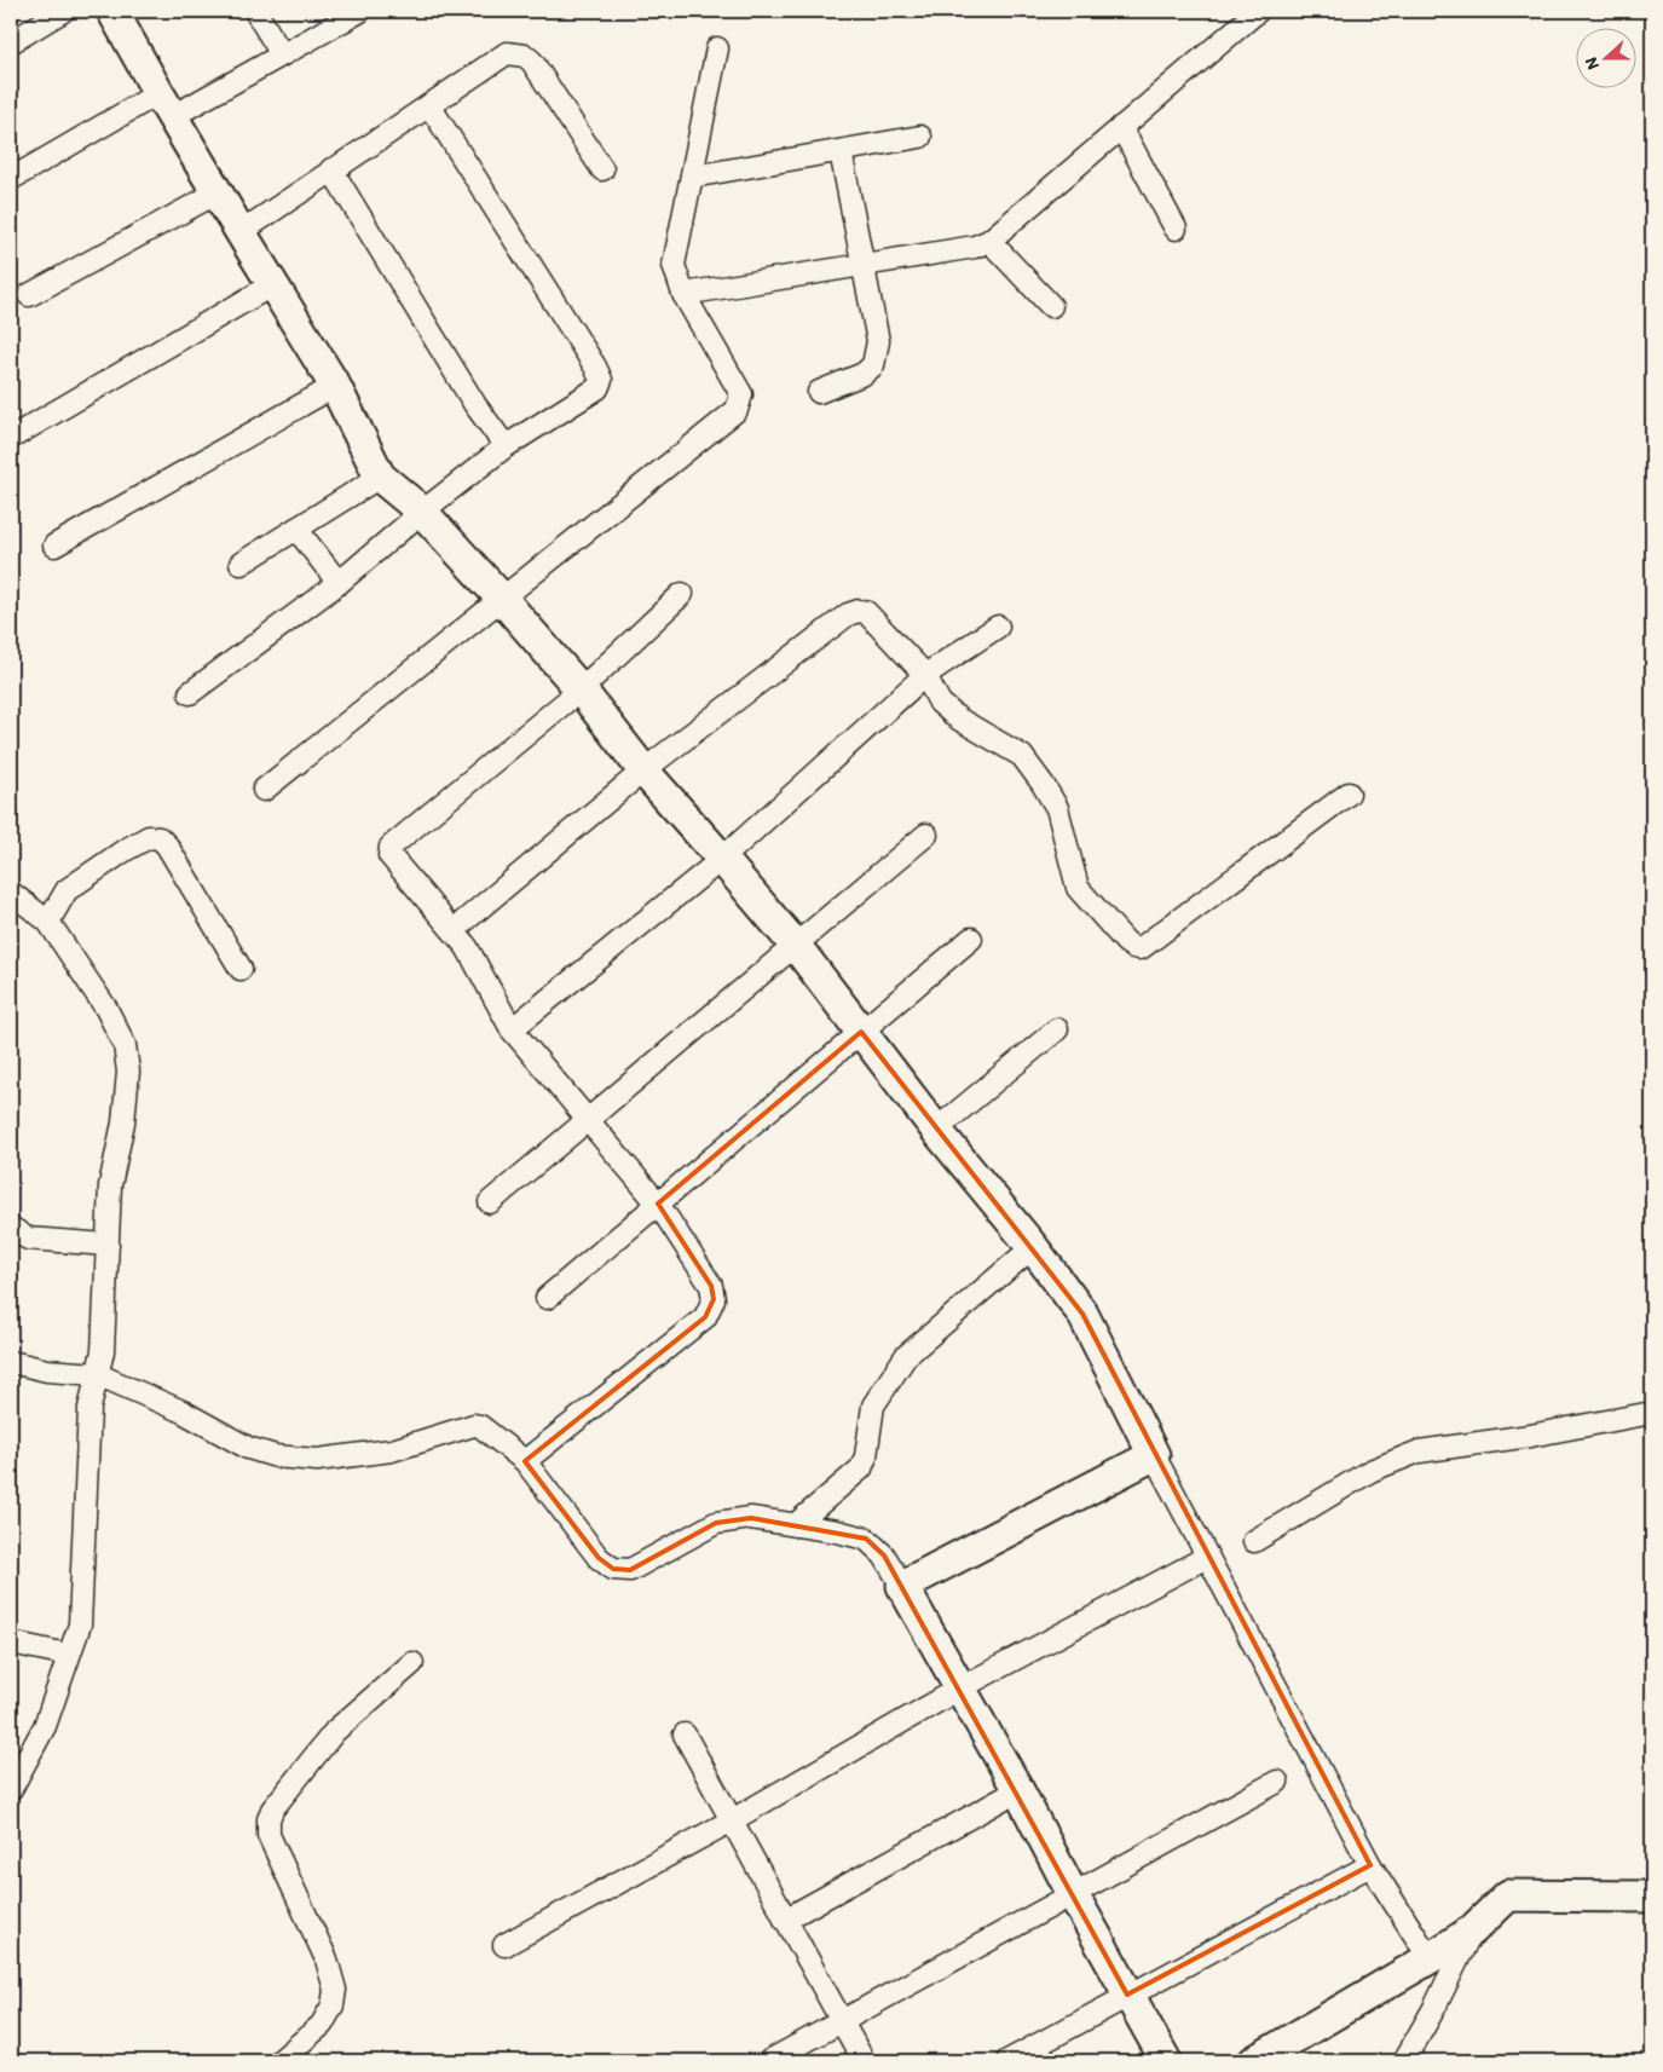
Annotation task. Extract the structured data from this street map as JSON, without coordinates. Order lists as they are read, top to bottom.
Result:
{
  "north": "left"
}
